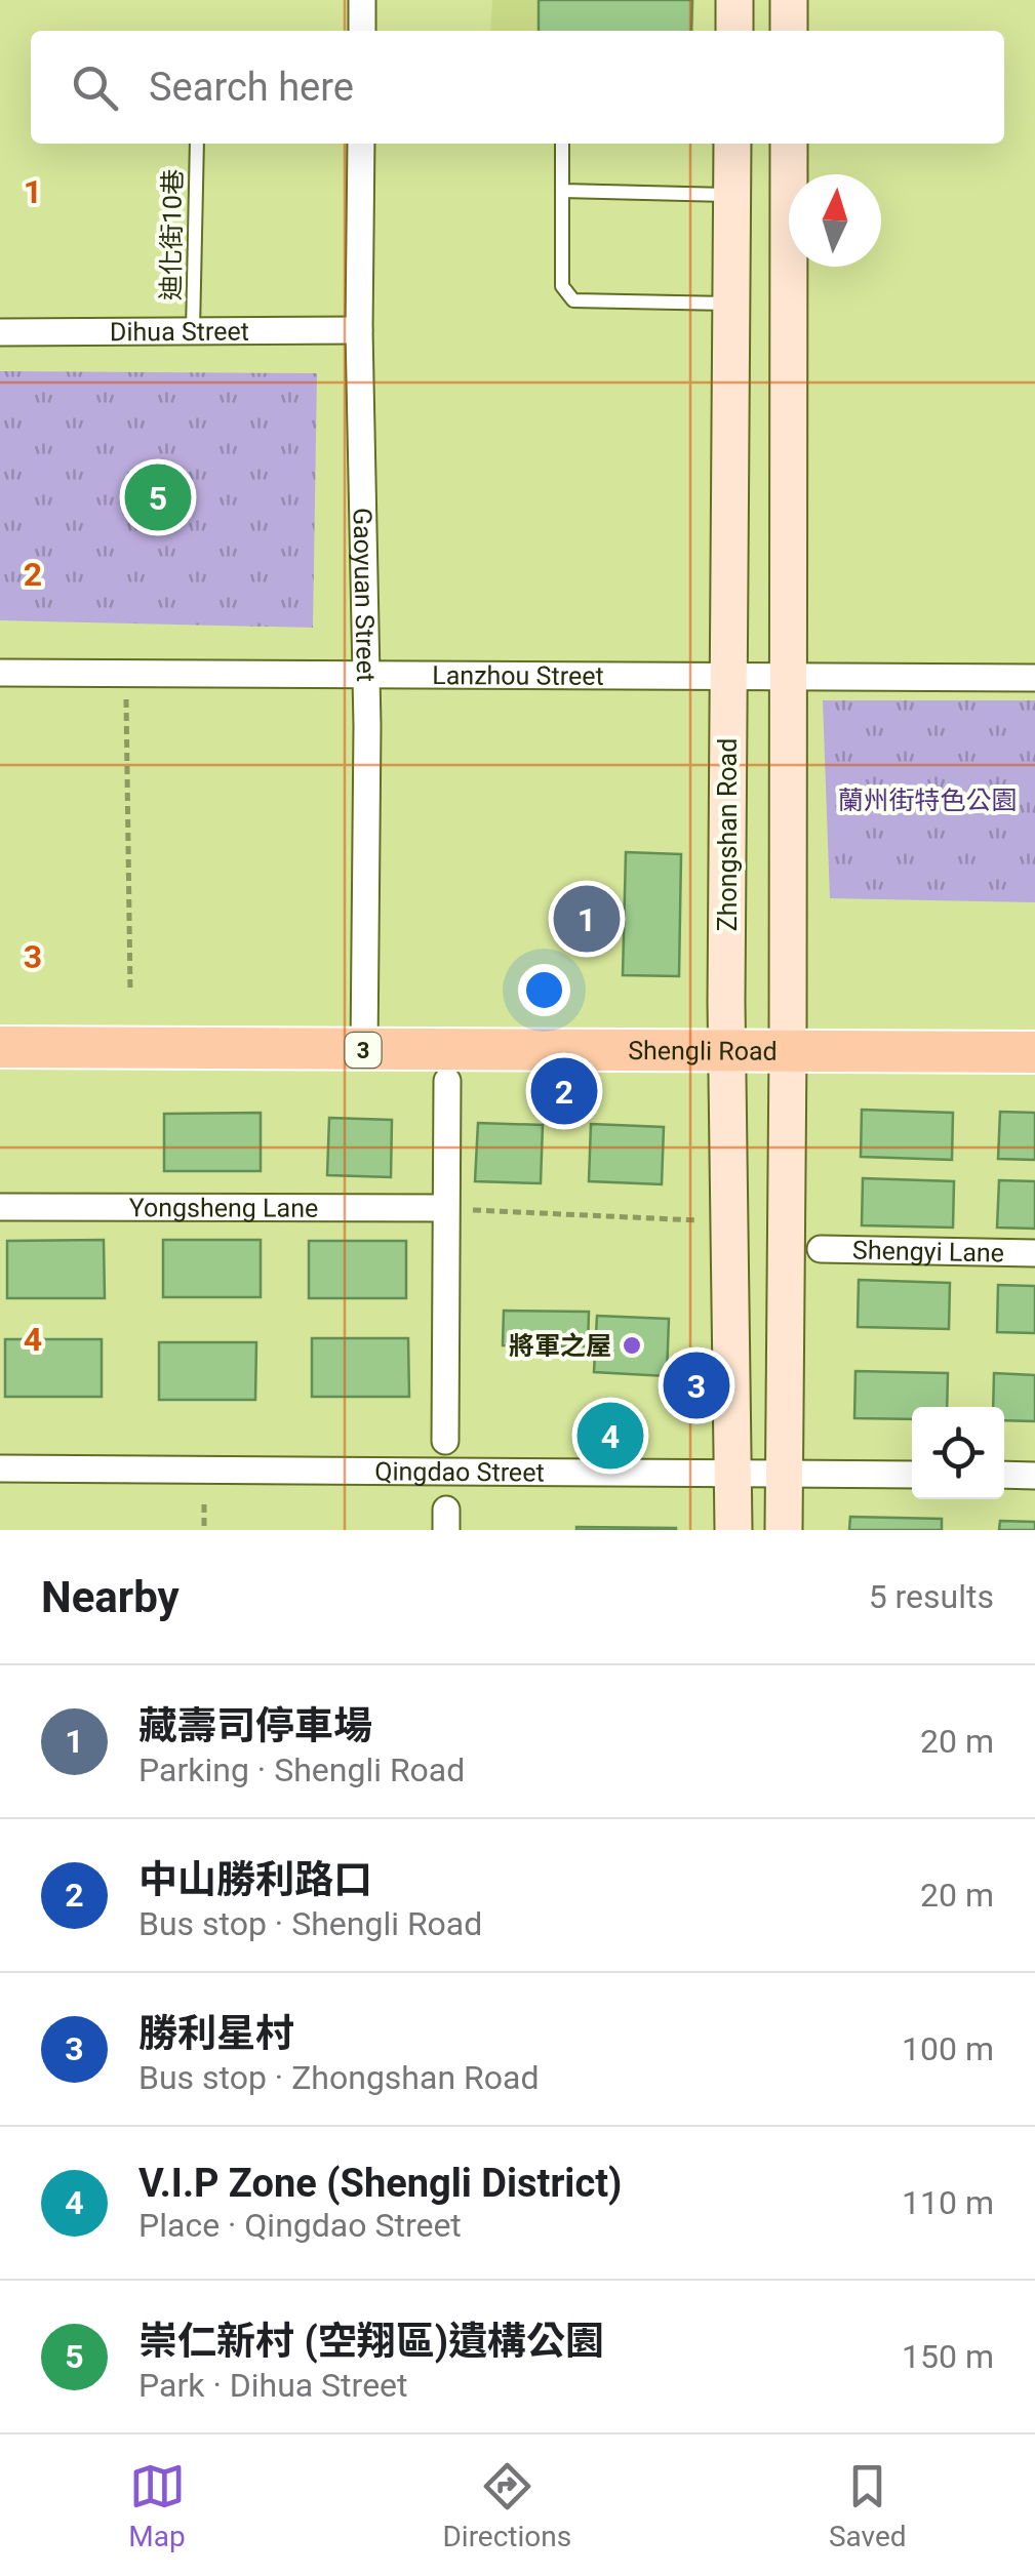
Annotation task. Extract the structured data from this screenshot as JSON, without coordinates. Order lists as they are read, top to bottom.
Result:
{
  "streets": {
    "main road": ["3", "Shengli Road"],
    "street": [
      "Dihua Street",
      "Gaoyuan Street",
      "Lanzhou Street",
      "Zhongshan Road",
      "Yongsheng Lane",
      "Shengyi Lane",
      "Qingdao Street"
    ],
    "lane": ["迪化街10巷"]
  },
  "crossings": [
    ["迪化街10巷", "Dihua Street"],
    ["Dihua Street", "Gaoyuan Street"],
    ["Gaoyuan Street", "Lanzhou Street"],
    ["Gaoyuan Street", "Shengli Road"],
    ["Lanzhou Street", "Zhongshan Road"],
    ["Zhongshan Road", "Shengli Road"],
    ["Zhongshan Road", "Qingdao Street"]
  ],
  "parks": ["蘭州街特色公園"],
  "places": ["將軍之屋"],
  "north": "top",
  "page": {
    "search": "Search here",
    "pins": [
      "5",
      "1",
      "2",
      "3",
      "4"
    ],
    "heading": ["Nearby", "5 results"],
    "list": [
      {
        "mark": "1",
        "name": "藏壽司停車場",
        "note": "Parking · Shengli Road",
        "value": "20 m"
      },
      {
        "mark": "2",
        "name": "中山勝利路口",
        "note": "Bus stop · Shengli Road",
        "value": "20 m"
      },
      {
        "mark": "3",
        "name": "勝利星村",
        "note": "Bus stop · Zhongshan Road",
        "value": "100 m"
      },
      {
        "mark": "4",
        "name": "V.I.P Zone (Shengli District)",
        "note": "Place · Qingdao Street",
        "value": "110 m"
      },
      {
        "mark": "5",
        "name": "崇仁新村 (空翔區)遺構公園",
        "note": "Park · Dihua Street",
        "value": "150 m"
      }
    ],
    "nav": ["Map", "Directions", "Saved"]
  },
  "grid": {
    "rows": [
      "1",
      "2",
      "3",
      "4"
    ]
  }
}
